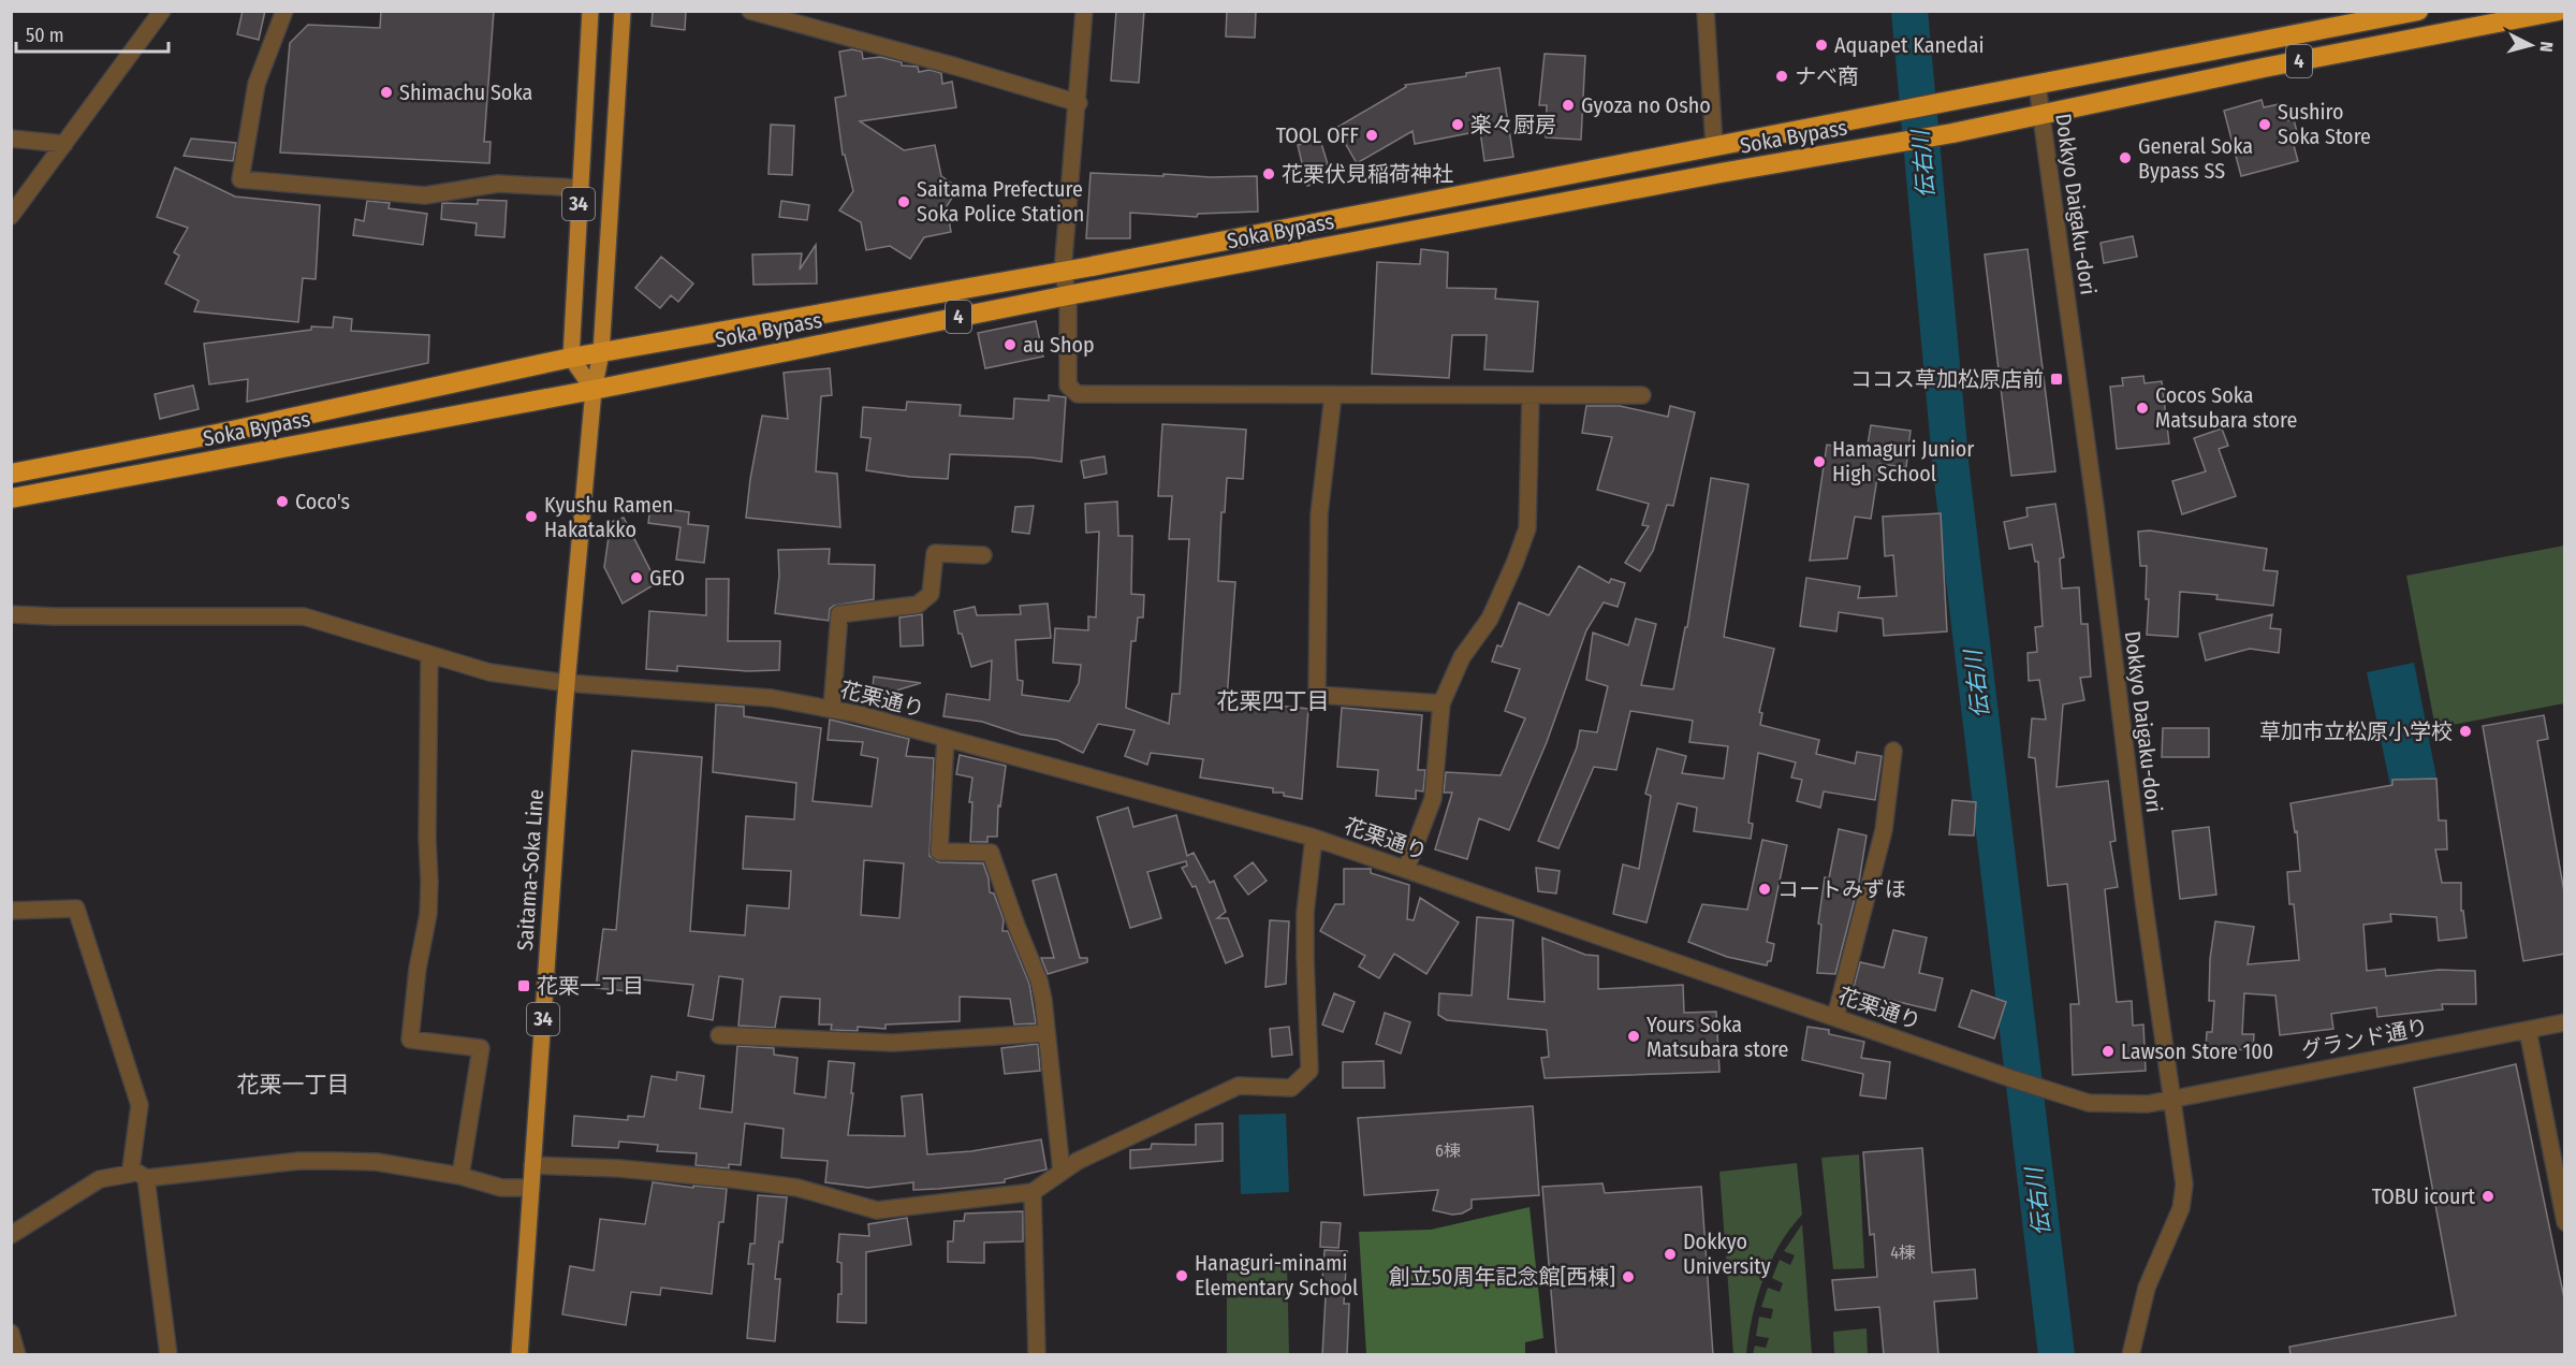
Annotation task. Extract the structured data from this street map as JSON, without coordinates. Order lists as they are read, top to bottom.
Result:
{
  "streets": {
    "highway": ["4", "Soka Bypass"],
    "main road": ["34", "Saitama-Soka Line"],
    "street": ["Dokkyo Daigaku-dori", "花栗通り", "グランド通り"]
  },
  "crossings": [
    ["Soka Bypass", "34"],
    ["Soka Bypass", "Dokkyo Daigaku-dori"],
    ["Soka Bypass", "Saitama-Soka Line"],
    ["Dokkyo Daigaku-dori", "花栗通り"],
    ["Dokkyo Daigaku-dori", "グランド通り"],
    ["花栗通り", "Saitama-Soka Line"],
    ["花栗通り", "グランド通り"]
  ],
  "districts": ["花栗四丁目", "花栗一丁目"],
  "water": ["伝右川"],
  "places": {
    "other": [
      "Aquapet Kanedai",
      "ナベ商",
      "Shimachu Soka",
      "Gyoza no Osho",
      "楽々厨房",
      "Sushiro Soka Store",
      "TOOL OFF",
      "General Soka Bypass SS",
      "花栗伏見稲荷神社",
      "Saitama Prefecture Soka Police Station",
      "au Shop",
      "Cocos Soka Matsubara store",
      "Hamaguri Junior High School",
      "Coco's",
      "Kyushu Ramen Hakatakko",
      "GEO",
      "草加市立松原小学校",
      "コートみずほ",
      "Yours Soka Matsubara store",
      "Lawson Store 100",
      "TOBU icourt",
      "Dokkyo University",
      "Hanaguri-minami Elementary School",
      "創立50周年記念館[西棟]"
    ],
    "transit": ["ココス草加松原店前", "花栗一丁目"]
  },
  "house_numbers": ["6棟", "4棟"],
  "scale_bar": "50 m",
  "north": "right"
}
